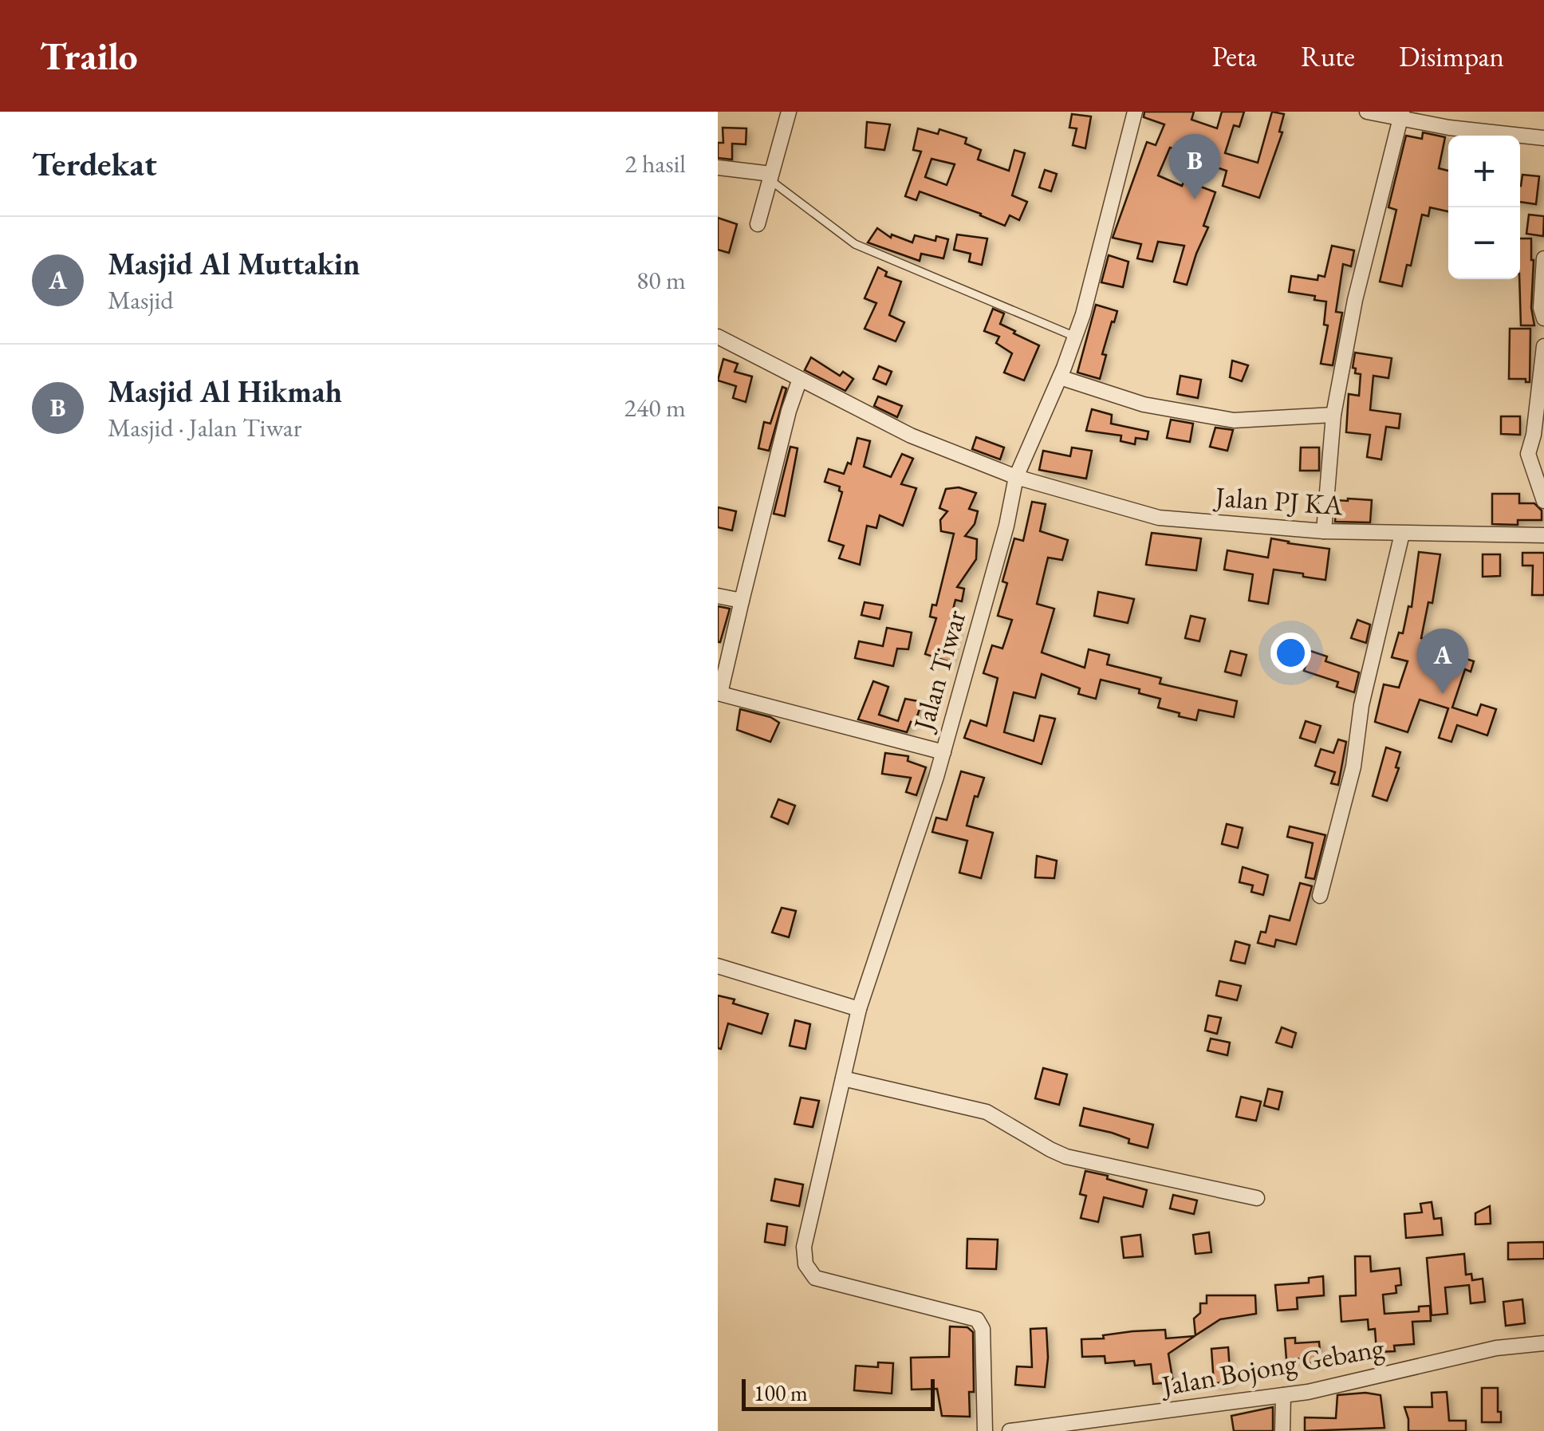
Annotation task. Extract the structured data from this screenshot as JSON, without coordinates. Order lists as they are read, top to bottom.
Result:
{
  "streets": {
    "street": ["Jalan PJ KA", "Jalan Tiwar", "Jalan Bojong Gebang"]
  },
  "crossings": [
    ["Jalan PJ KA", "Jalan Tiwar"]
  ],
  "scale_bar": "100 m",
  "page": {
    "header": "Trailo",
    "nav": ["Peta", "Rute", "Disimpan"],
    "heading": ["Terdekat", "2 hasil"],
    "pins": ["B", "A"],
    "map_buttons": ["+", "−"],
    "list": [
      {
        "mark": "A",
        "name": "Masjid Al Muttakin",
        "note": "Masjid",
        "value": "80 m"
      },
      {
        "mark": "B",
        "name": "Masjid Al Hikmah",
        "note": "Masjid · Jalan Tiwar",
        "value": "240 m"
      }
    ],
    "scale": "100 m"
  }
}
